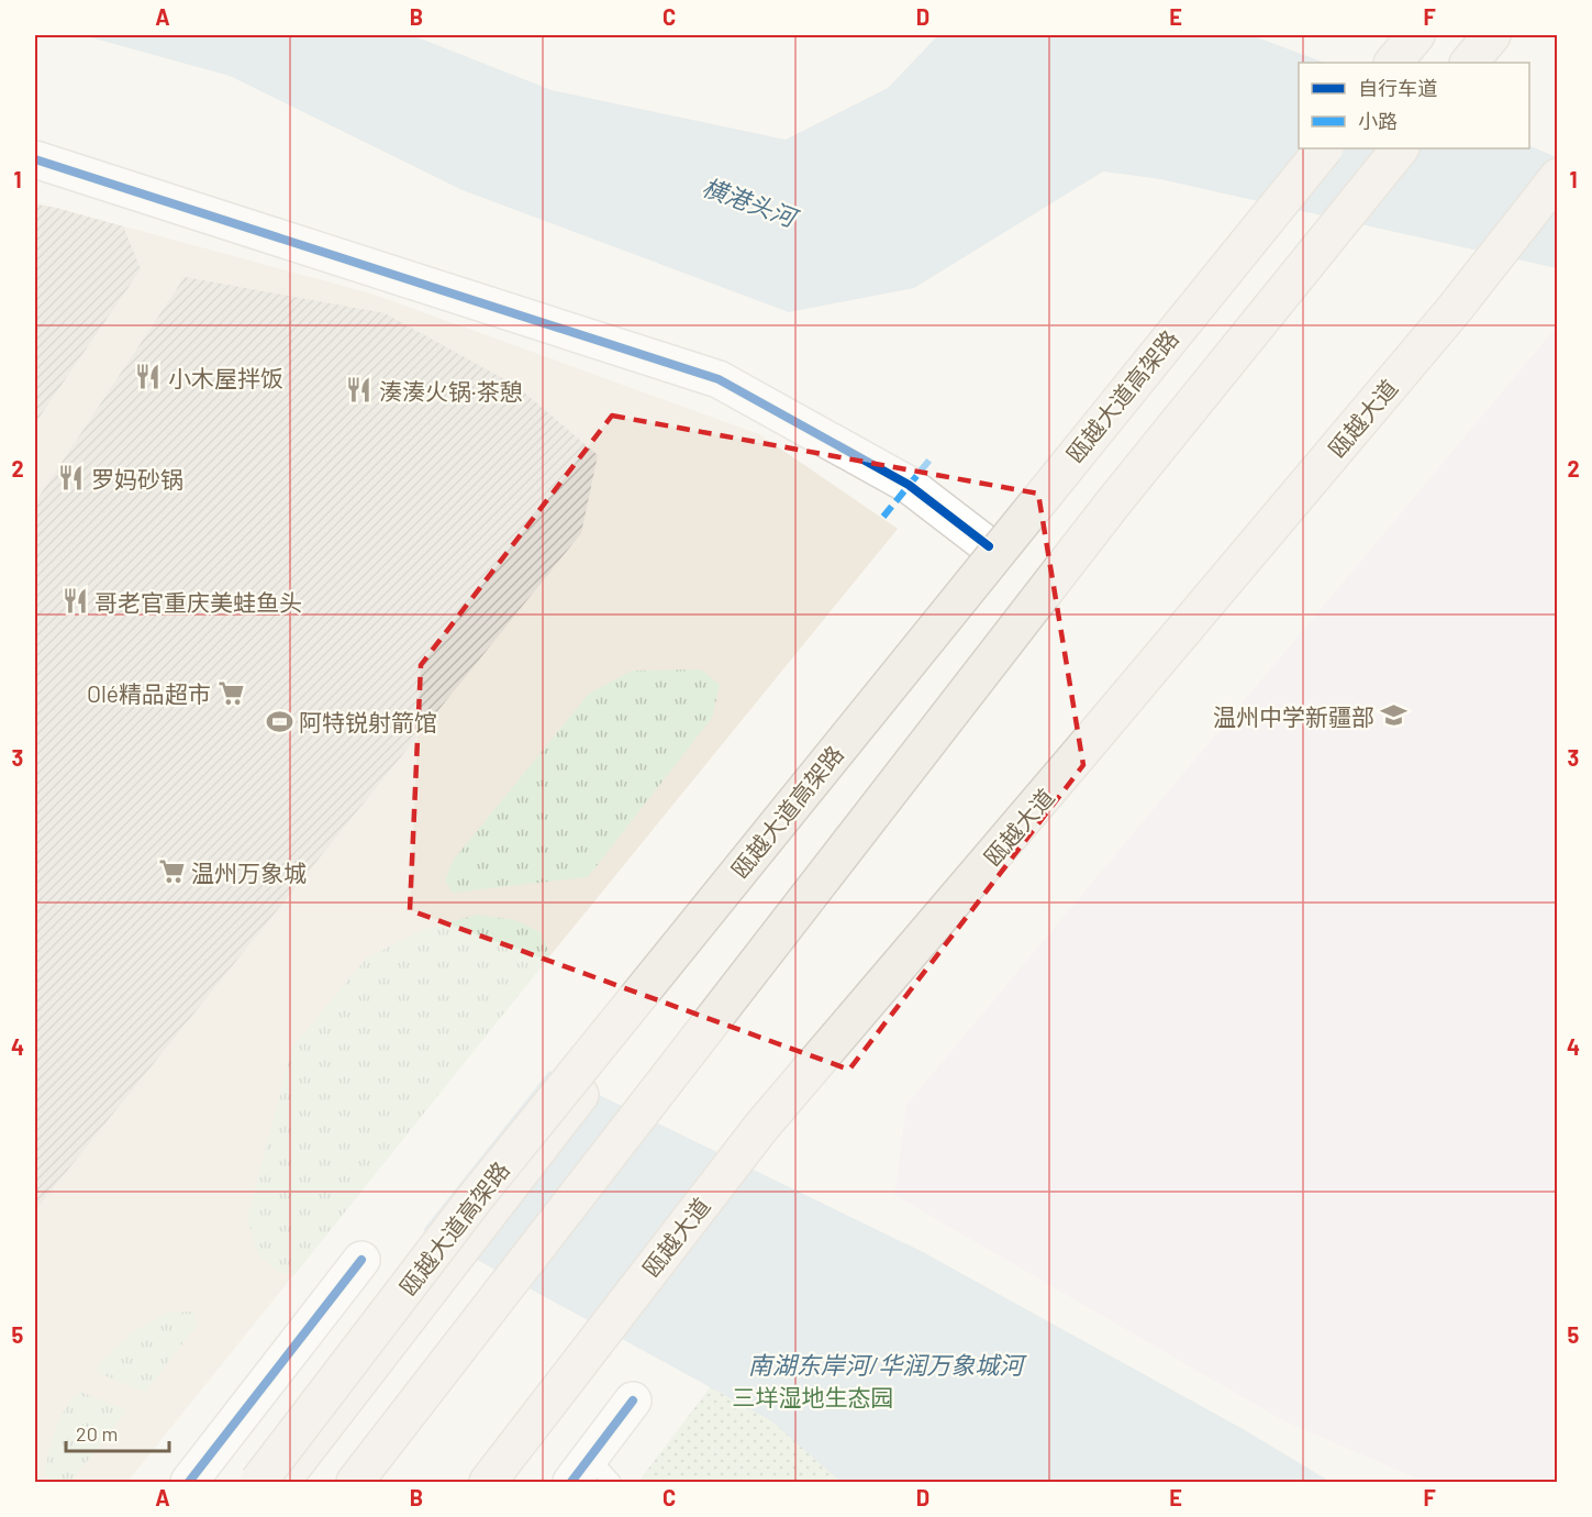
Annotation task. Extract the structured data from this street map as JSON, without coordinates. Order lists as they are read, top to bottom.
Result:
{
  "streets": {
    "highway": ["瓯越大道高架路", "瓯越大道"]
  },
  "water": ["横港头河", "南湖东岸河/华润万象城河"],
  "parks": ["三垟湿地生态园"],
  "places": {
    "restaurant": [
      "小木屋拌饭",
      "湊湊火锅·茶憩",
      "罗妈砂锅",
      "哥老官重庆美蛙鱼头"
    ],
    "supermarket": ["Olé精品超市", "温州万象城"],
    "school or university": ["温州中学新疆部"],
    "sports": ["阿特锐射箭馆"]
  },
  "legend": ["自行车道", "小路"],
  "scale_bar": "20 m",
  "grid": {
    "columns": [
      "A",
      "B",
      "C",
      "D",
      "E",
      "F"
    ],
    "rows": [
      "1",
      "2",
      "3",
      "4",
      "5"
    ]
  }
}
